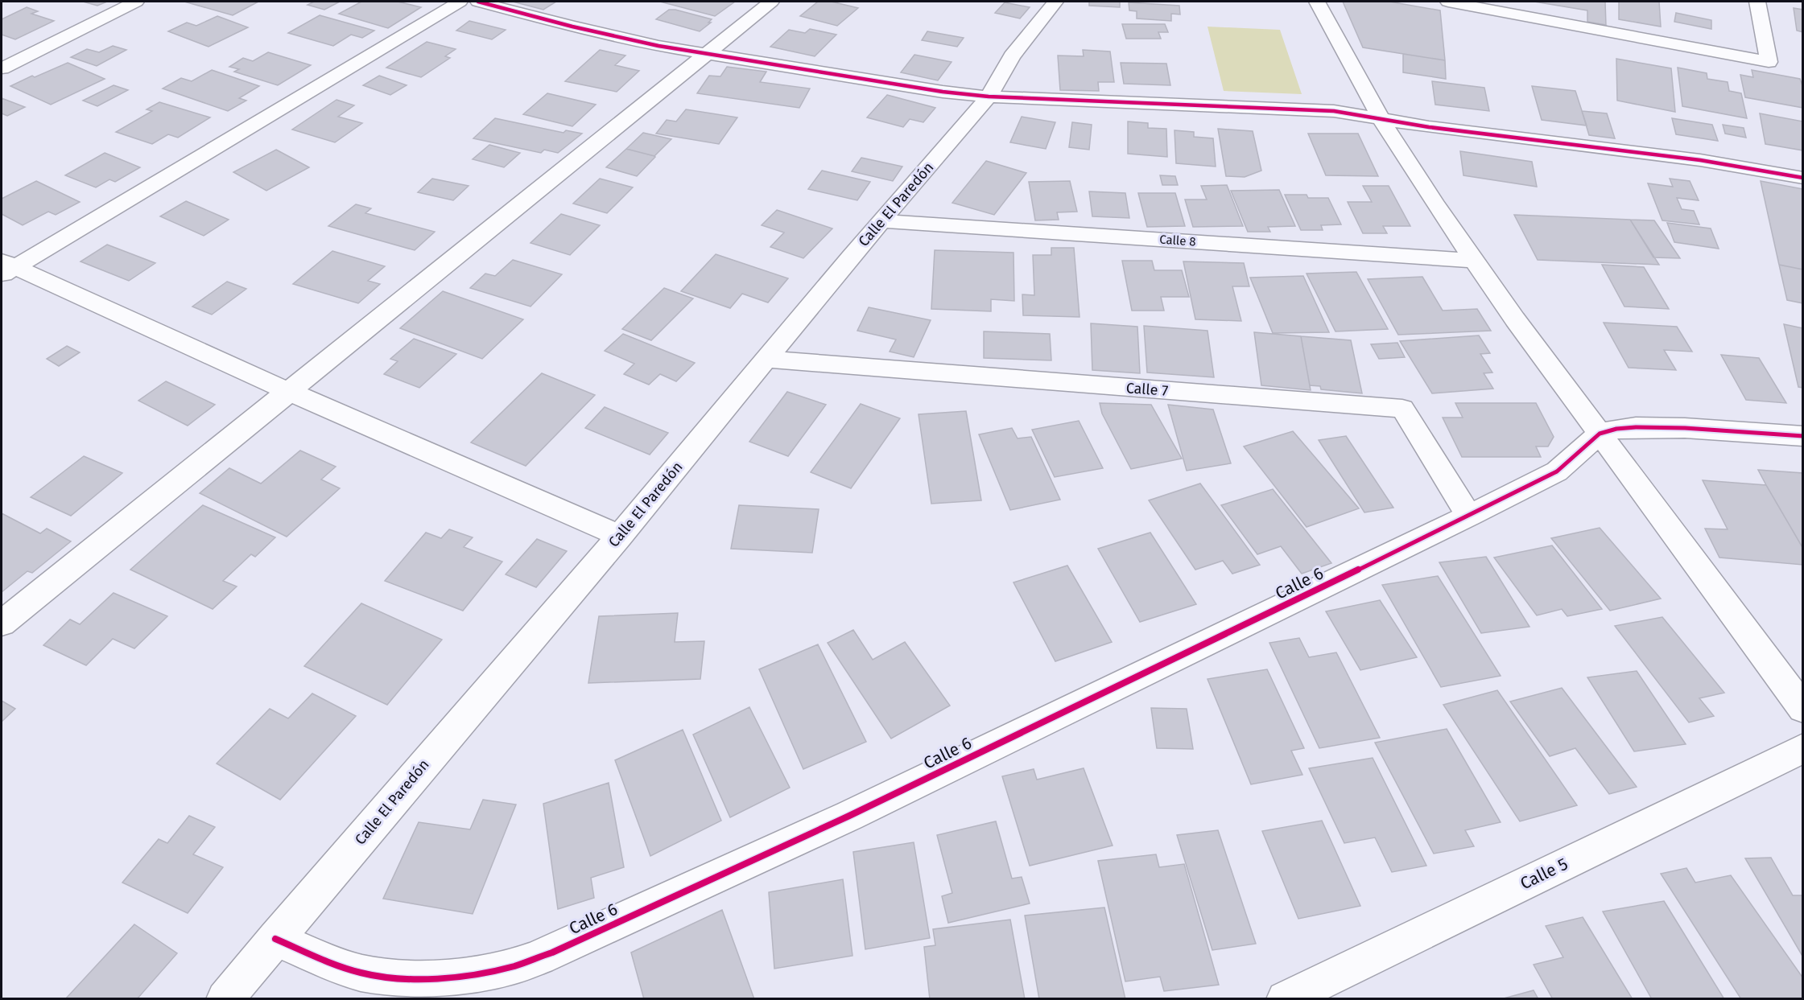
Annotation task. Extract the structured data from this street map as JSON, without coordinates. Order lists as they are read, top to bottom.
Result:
{
  "streets": {
    "street": [
      "Calle El Paredón",
      "Calle 8",
      "Calle 7",
      "Calle 6",
      "Calle 5"
    ]
  },
  "crossings": [
    ["Calle El Paredón", "Calle 8"],
    ["Calle El Paredón", "Calle 7"],
    ["Calle El Paredón", "Calle 6"],
    ["Calle 7", "Calle 6"]
  ]
}
